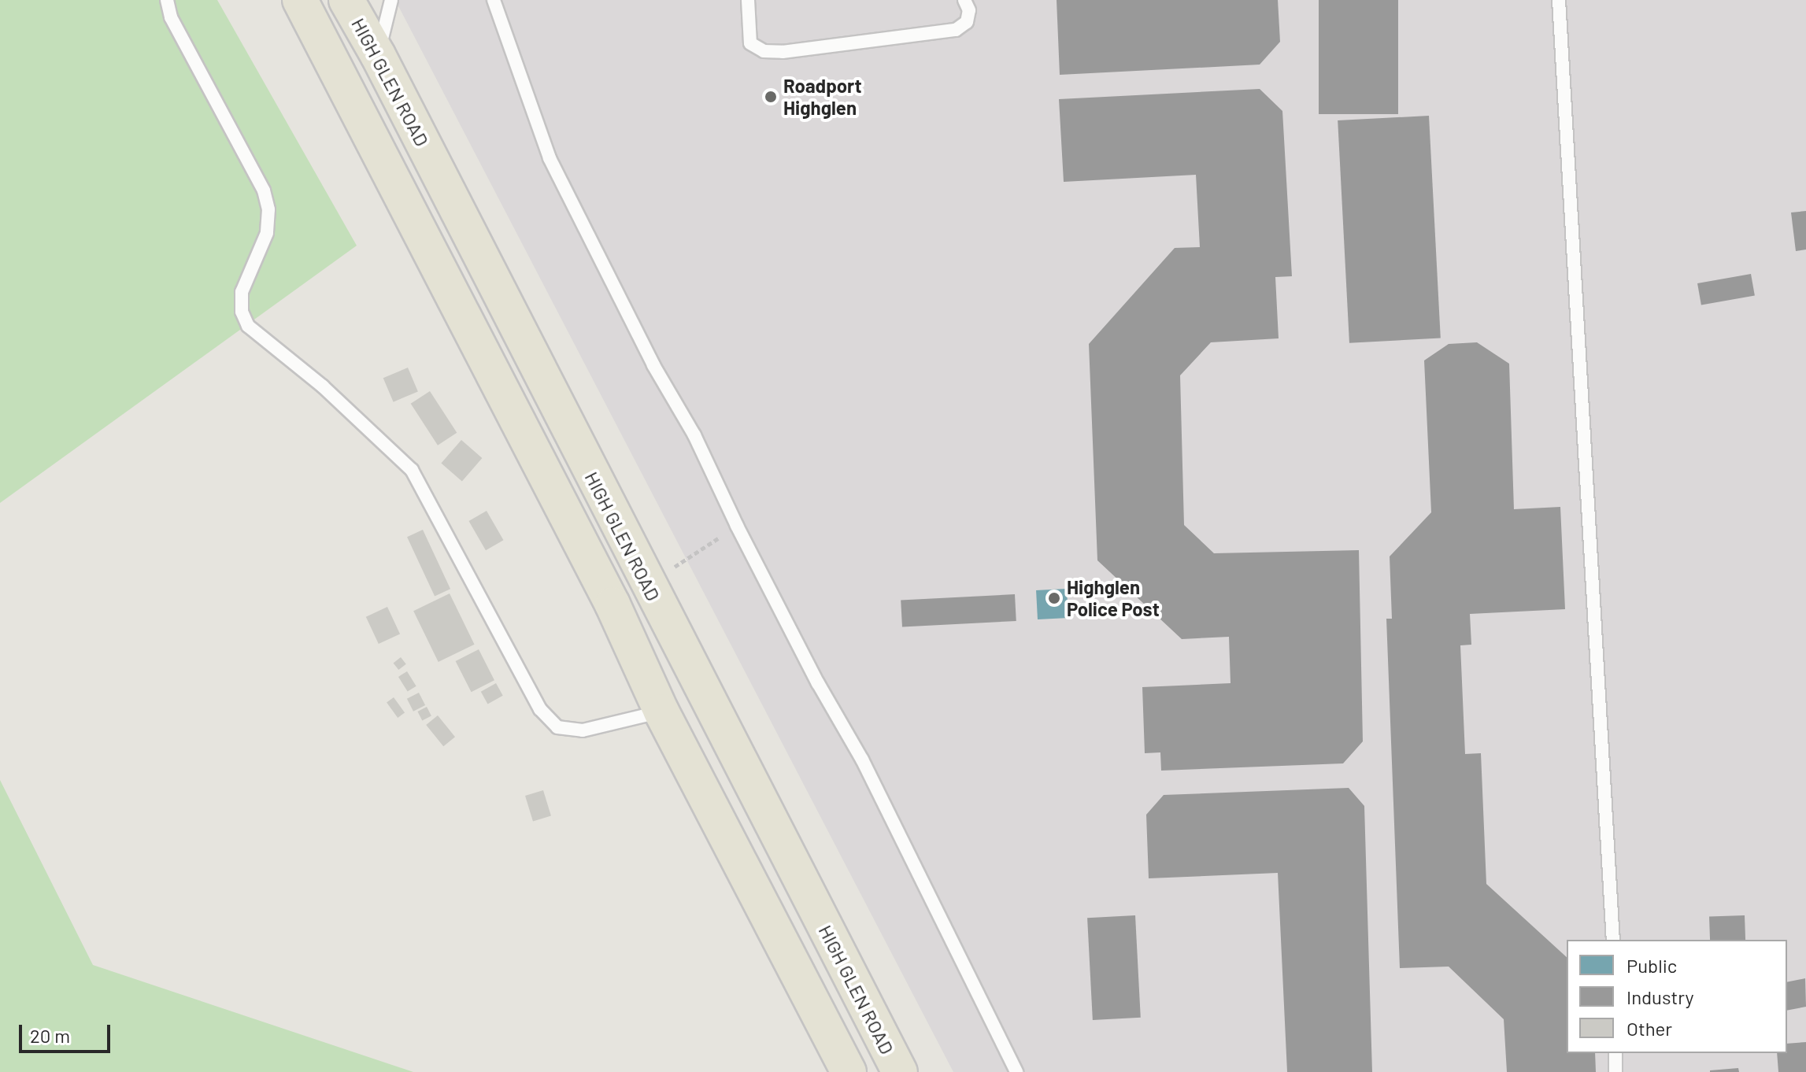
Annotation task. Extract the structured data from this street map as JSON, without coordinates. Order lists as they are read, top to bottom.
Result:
{
  "streets": {
    "main road": ["HIGH GLEN ROAD"]
  },
  "places": ["Roadport Highglen", "Highglen Police Post"],
  "legend": ["Public", "Industry", "Other"],
  "scale_bar": "20 m"
}
